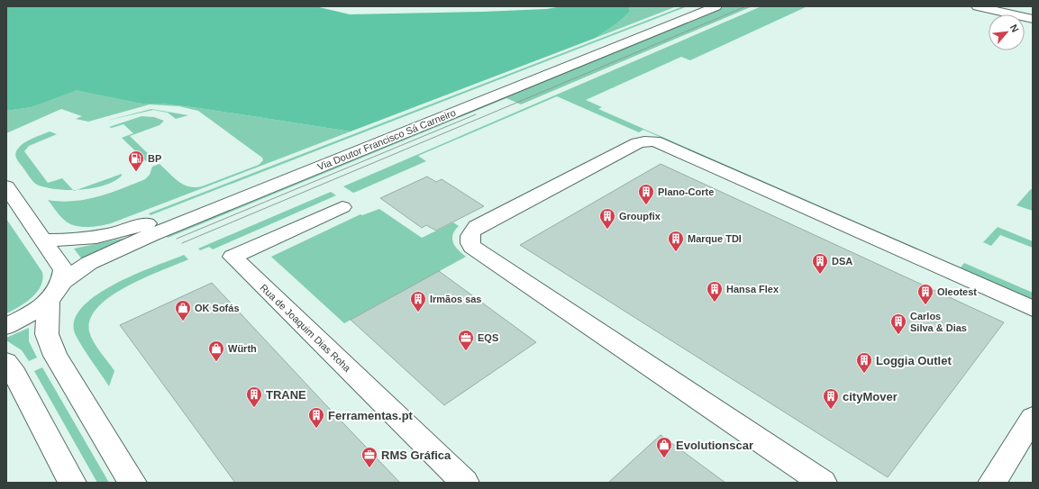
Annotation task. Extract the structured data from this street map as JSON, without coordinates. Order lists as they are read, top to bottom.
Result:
{
  "streets": {
    "main road": ["Via Doutor Francisco Sá Carneiro", "Rua de Joaquim Dias Roha"]
  },
  "places": {
    "fuel station": ["BP"],
    "building": [
      "Plano-Corte",
      "Groupfix",
      "Marque TDI",
      "DSA",
      "Hansa Flex",
      "Oleotest",
      "Irmãos sas",
      "Carlos Silva & Dias",
      "Loggia Outlet",
      "TRANE",
      "cityMover",
      "Ferramentas.pt"
    ],
    "shop": ["OK Sofás", "Würth", "Evolutionscar"],
    "office": ["EQS", "RMS Gráfica"]
  },
  "north": "top right"
}
